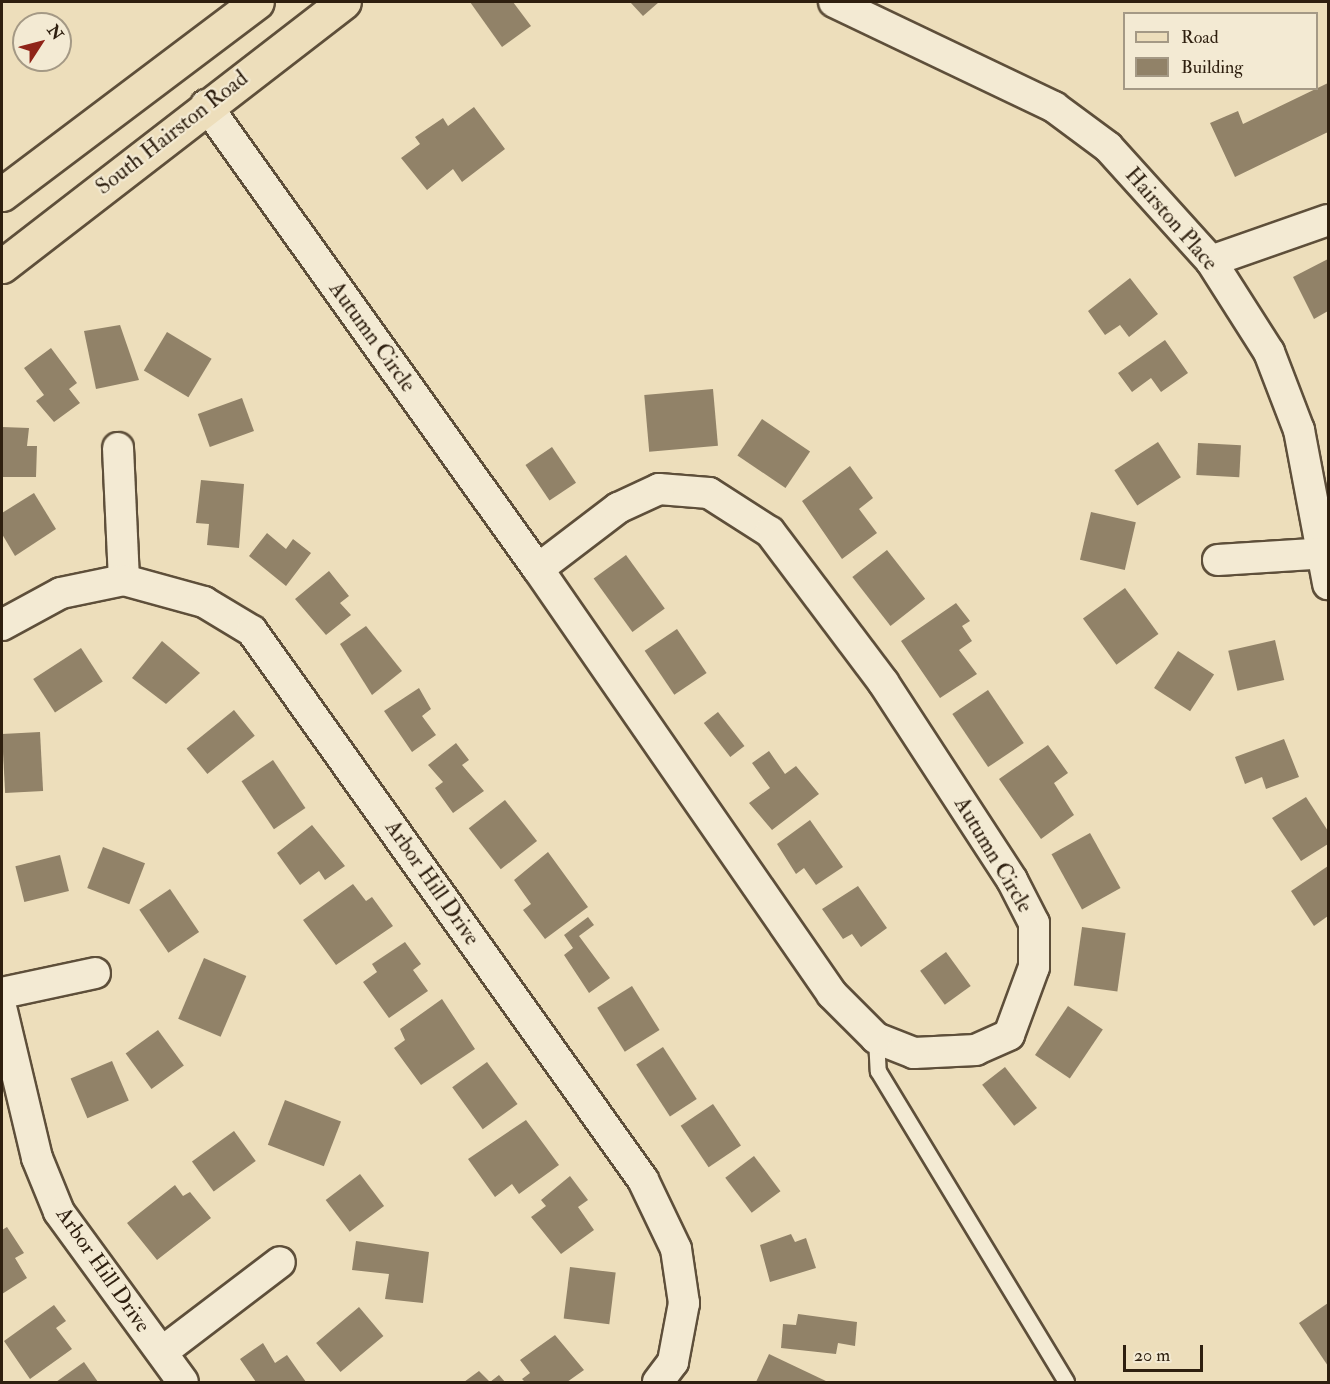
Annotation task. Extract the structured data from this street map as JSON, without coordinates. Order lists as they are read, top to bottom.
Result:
{
  "streets": {
    "main road": ["South Hairston Road"],
    "street": ["Hairston Place", "Autumn Circle", "Arbor Hill Drive"]
  },
  "crossings": [
    ["South Hairston Road", "Autumn Circle"]
  ],
  "legend": ["Road", "Building"],
  "scale_bar": "20 m",
  "north": "top right"
}
